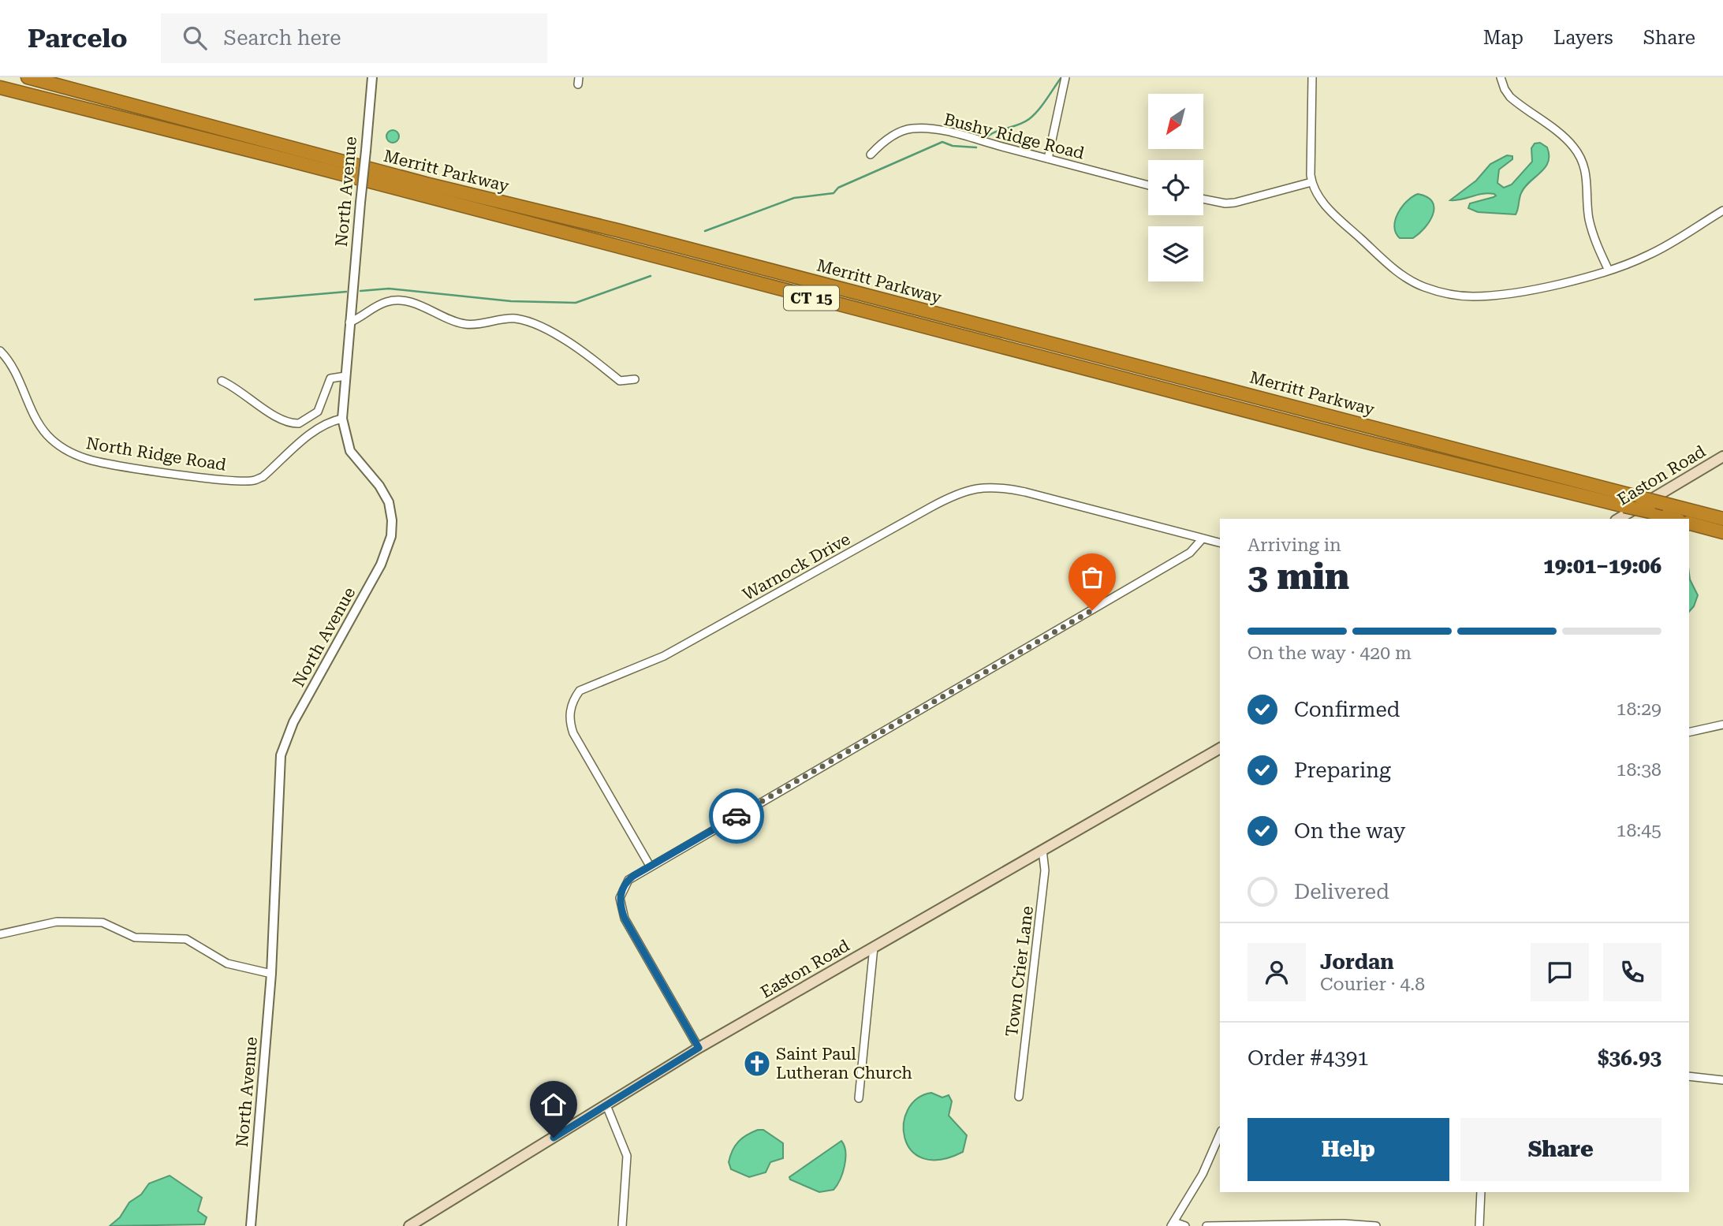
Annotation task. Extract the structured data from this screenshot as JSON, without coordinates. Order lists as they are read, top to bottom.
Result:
{
  "streets": {
    "highway": ["Merritt Parkway", "CT 15"],
    "main road": ["Easton Road"],
    "street": [
      "Bushy Ridge Road",
      "North Avenue",
      "North Ridge Road",
      "Warnock Drive",
      "Town Crier Lane"
    ]
  },
  "crossings": [
    ["North Avenue", "North Ridge Road"],
    ["Easton Road", "Town Crier Lane"]
  ],
  "places": {
    "church": ["Saint Paul Lutheran Church"]
  },
  "north": "bottom left",
  "page": {
    "header": "Parcelo",
    "search": "Search here",
    "nav": ["Map", "Layers", "Share"],
    "heading": ["3 min", "Arriving in", "19:01–19:06"],
    "panel": [
      "Jordan",
      "Courier · 4.8",
      "Order #4391",
      "$36.93"
    ],
    "bar": "On the way · 420 m",
    "list": [
      ["Confirmed", "18:29"],
      ["Preparing", "18:38"],
      ["On the way", "18:45"],
      "Delivered"
    ],
    "buttons": ["Help", "Share"]
  }
}
